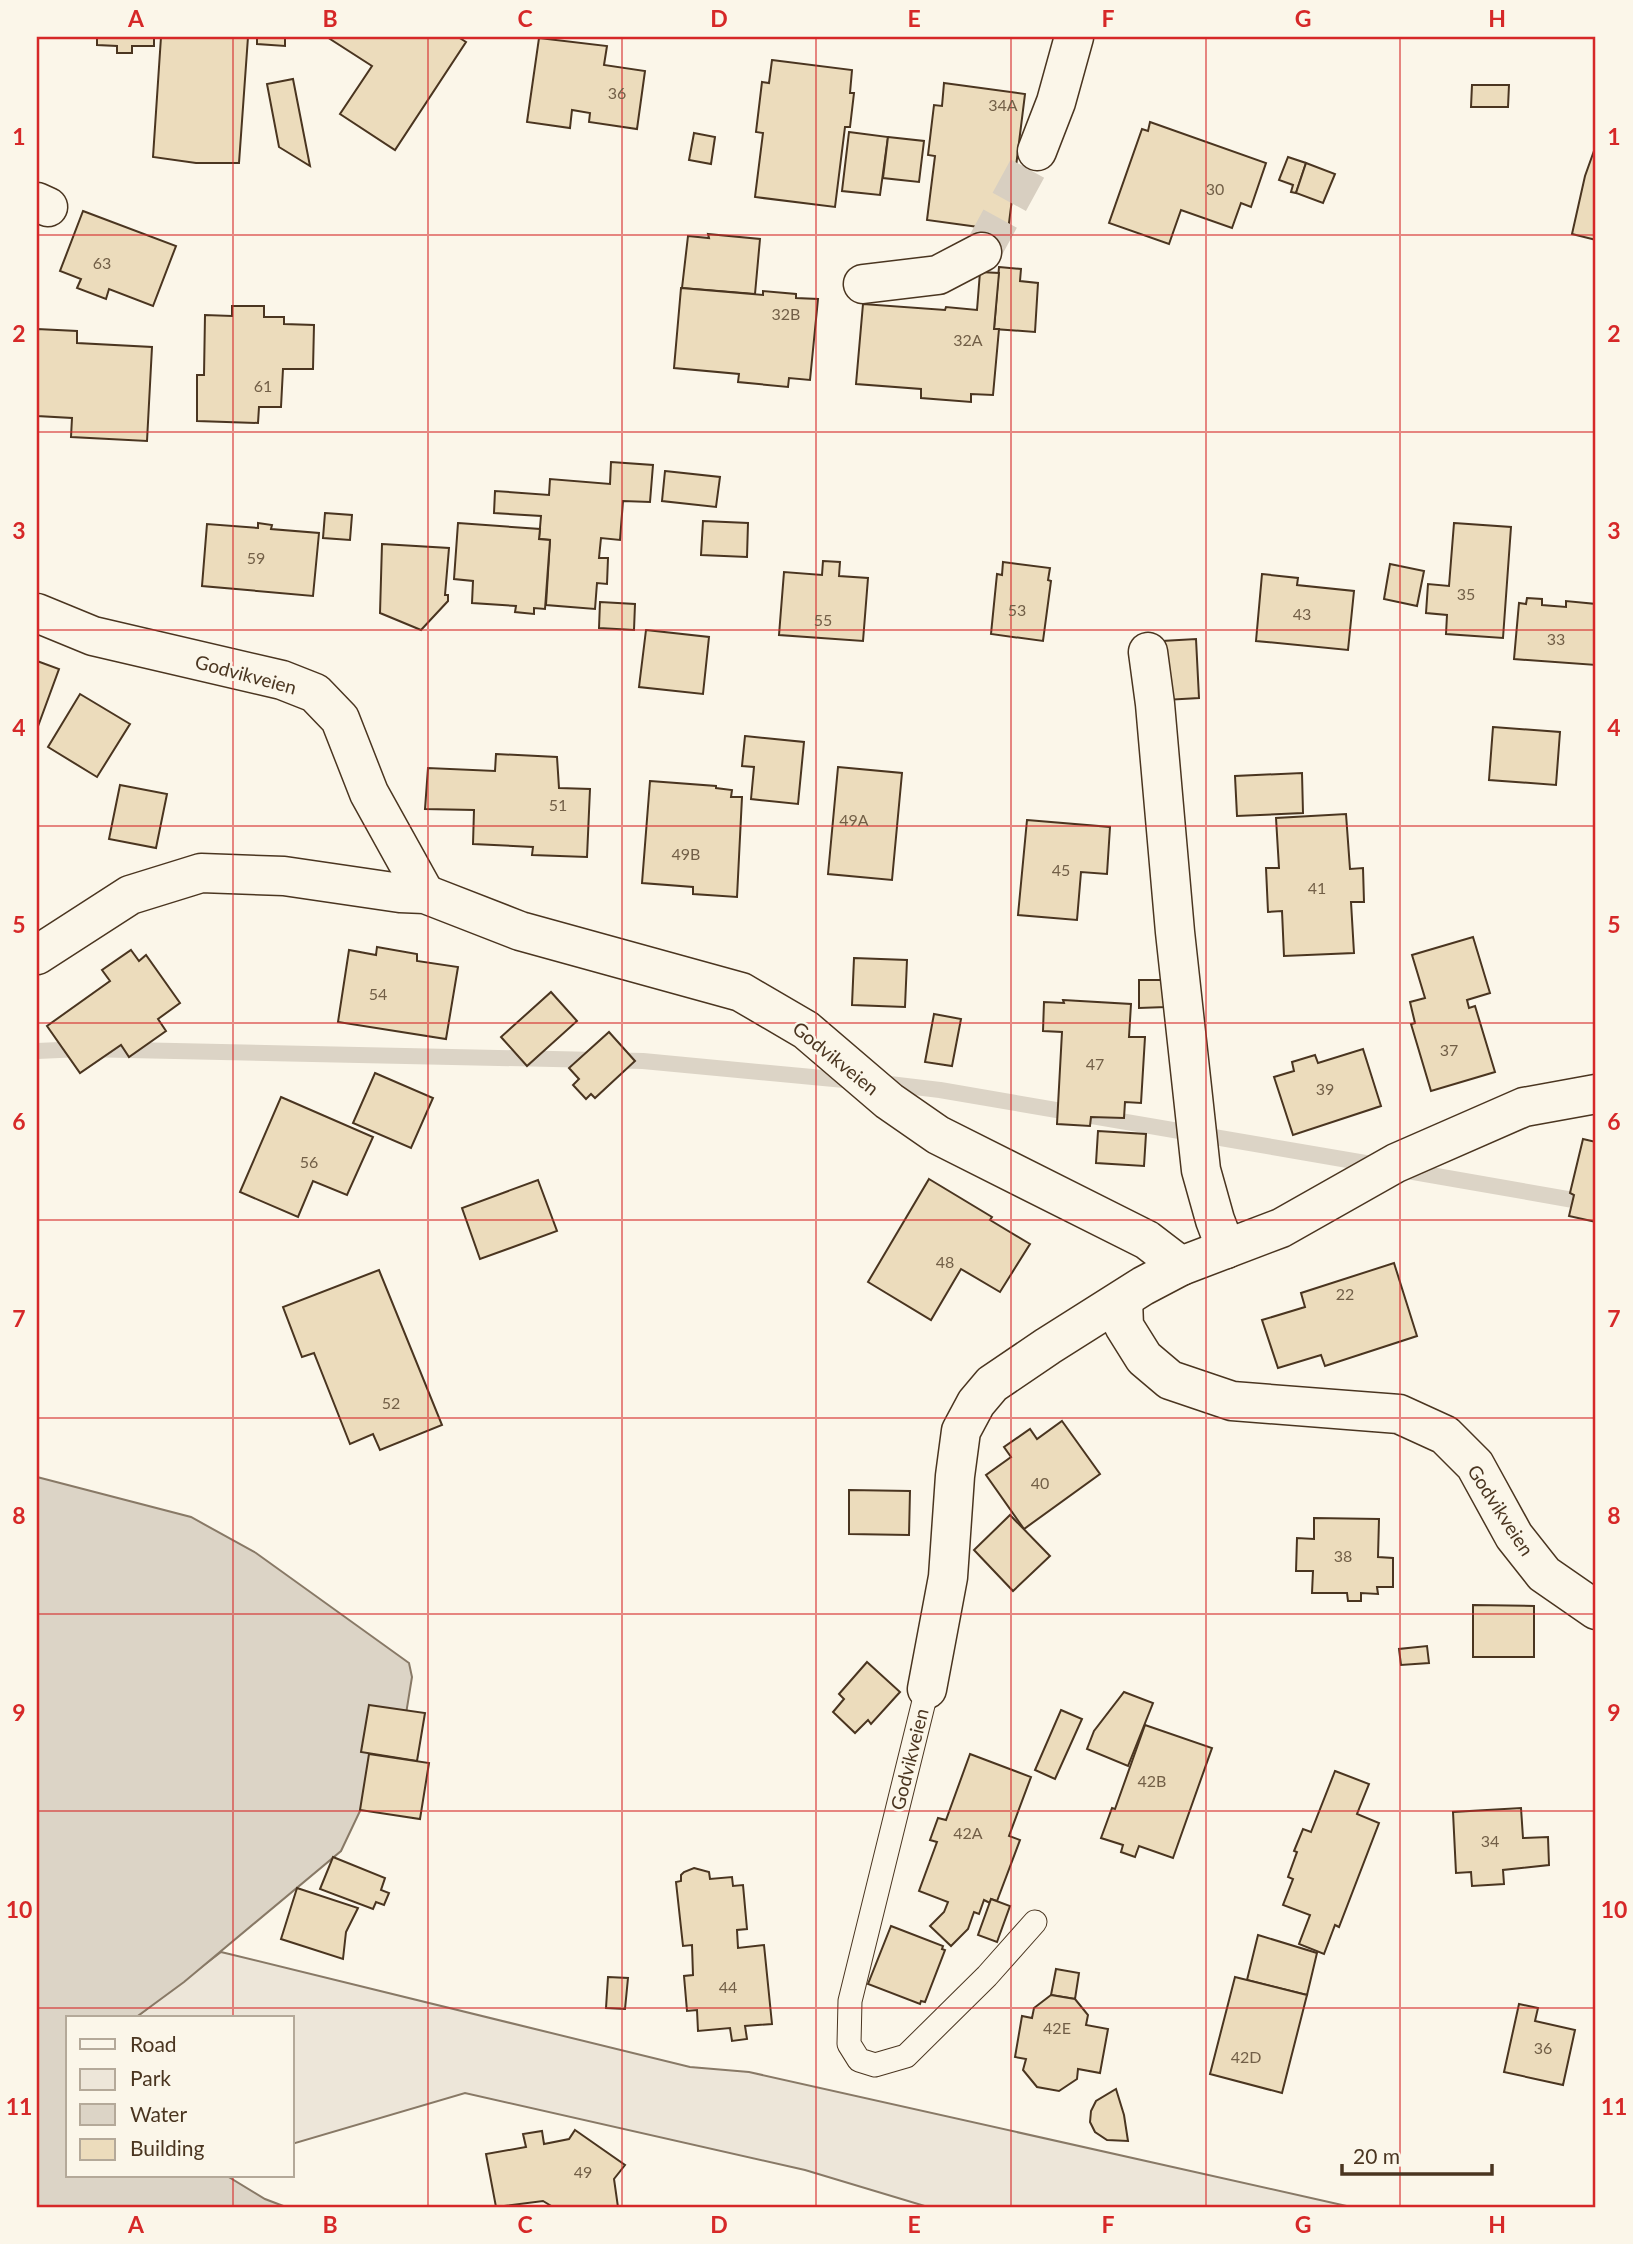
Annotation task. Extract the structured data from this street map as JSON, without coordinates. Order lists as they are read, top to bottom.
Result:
{
  "streets": {
    "street": ["Godvikveien"]
  },
  "house_numbers": [
    "36",
    "34A",
    "30",
    "63",
    "32B",
    "32A",
    "61",
    "59",
    "35",
    "53",
    "43",
    "55",
    "33",
    "51",
    "49A",
    "49B",
    "45",
    "41",
    "54",
    "37",
    "47",
    "39",
    "56",
    "48",
    "22",
    "52",
    "40",
    "38",
    "42B",
    "42A",
    "34",
    "44",
    "42E",
    "36",
    "42D",
    "49"
  ],
  "legend": [
    "Road",
    "Park",
    "Water",
    "Building"
  ],
  "scale_bar": "20 m",
  "grid": {
    "columns": [
      "A",
      "B",
      "C",
      "D",
      "E",
      "F",
      "G",
      "H"
    ],
    "rows": [
      "1",
      "2",
      "3",
      "4",
      "5",
      "6",
      "7",
      "8",
      "9",
      "10",
      "11"
    ]
  }
}
